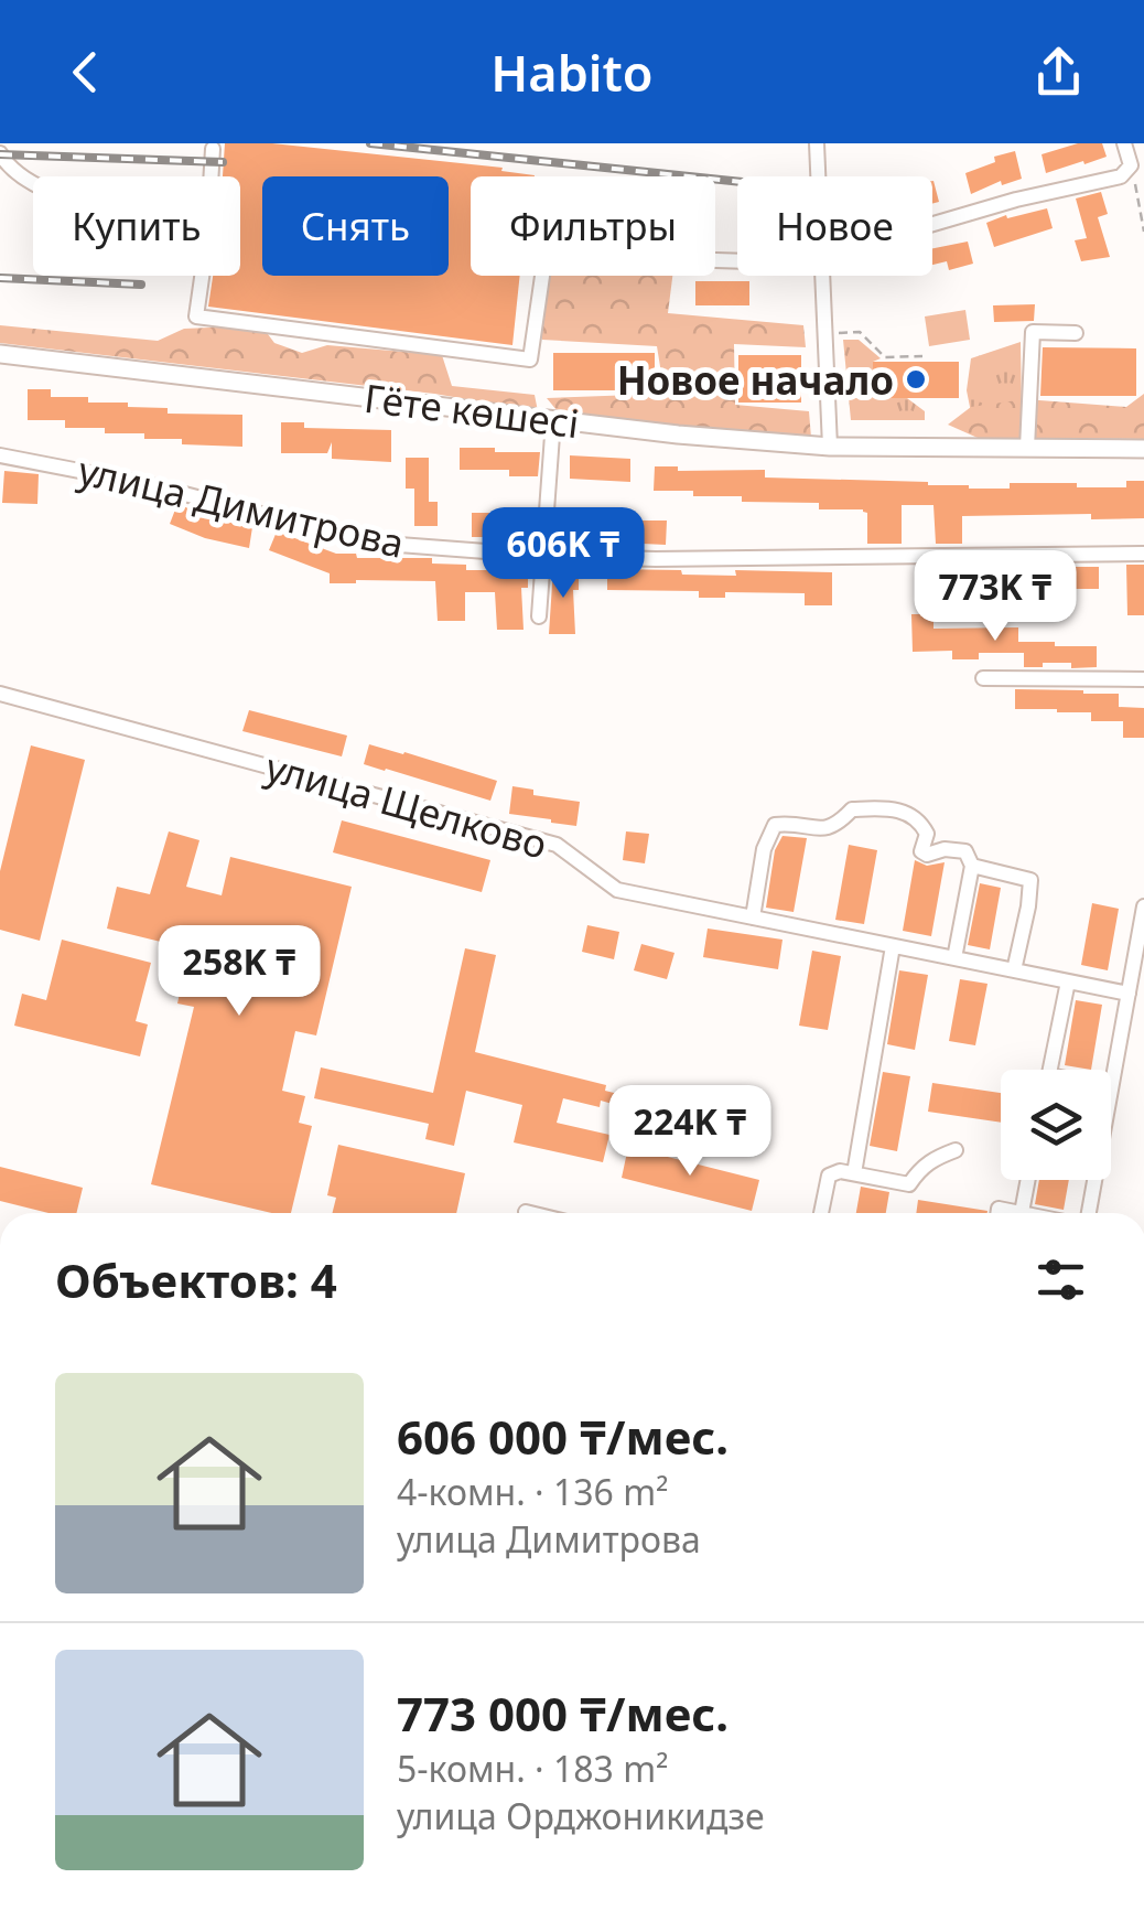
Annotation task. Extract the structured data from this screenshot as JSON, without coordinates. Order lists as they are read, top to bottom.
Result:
{
  "streets": {
    "main road": ["Гёте көшесі"],
    "street": ["улица Димитрова", "улица Щелково"]
  },
  "places": ["Новое начало"],
  "page": {
    "header": "Habito",
    "chip": [
      "Купить",
      "Снять",
      "Фильтры",
      "Новое"
    ],
    "price": [
      "606K ₸",
      "773K ₸",
      "258K ₸",
      "224K ₸"
    ],
    "heading": "Объектов: 4",
    "list": [
      {
        "name": "606 000 ₸/мес.",
        "note": "4-комн. · 136 m² · улица Димитрова"
      },
      {
        "name": "773 000 ₸/мес.",
        "note": "5-комн. · 183 m² · улица Орджоникидзе"
      }
    ]
  }
}
